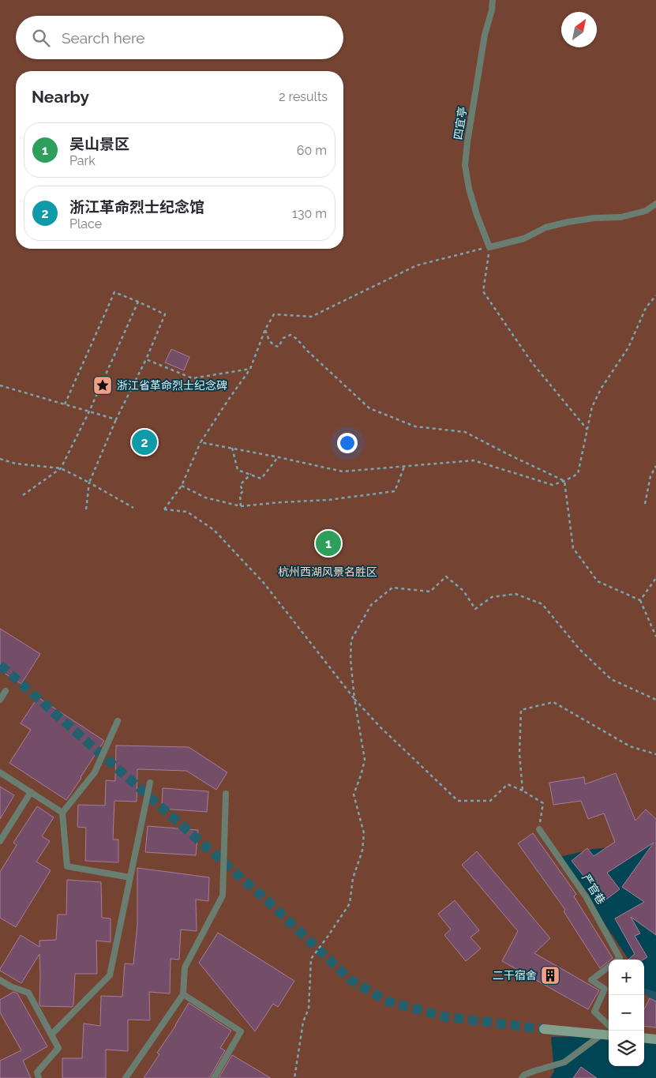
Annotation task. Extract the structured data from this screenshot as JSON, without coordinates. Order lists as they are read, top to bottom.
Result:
{
  "streets": {
    "lane": ["四宜亭", "严官巷"]
  },
  "parks": ["杭州西湖风景名胜区"],
  "places": {
    "place": ["浙江省革命烈士纪念碑"],
    "building": ["二干宿舍"]
  },
  "north": "top right",
  "page": {
    "search": "Search here",
    "heading": ["Nearby", "2 results"],
    "list": [
      {
        "mark": "1",
        "name": "吴山景区",
        "note": "Park",
        "value": "60 m"
      },
      {
        "mark": "2",
        "name": "浙江革命烈士纪念馆",
        "note": "Place",
        "value": "130 m"
      }
    ],
    "pins": ["2", "1"],
    "map_buttons": ["+", "−"]
  }
}
